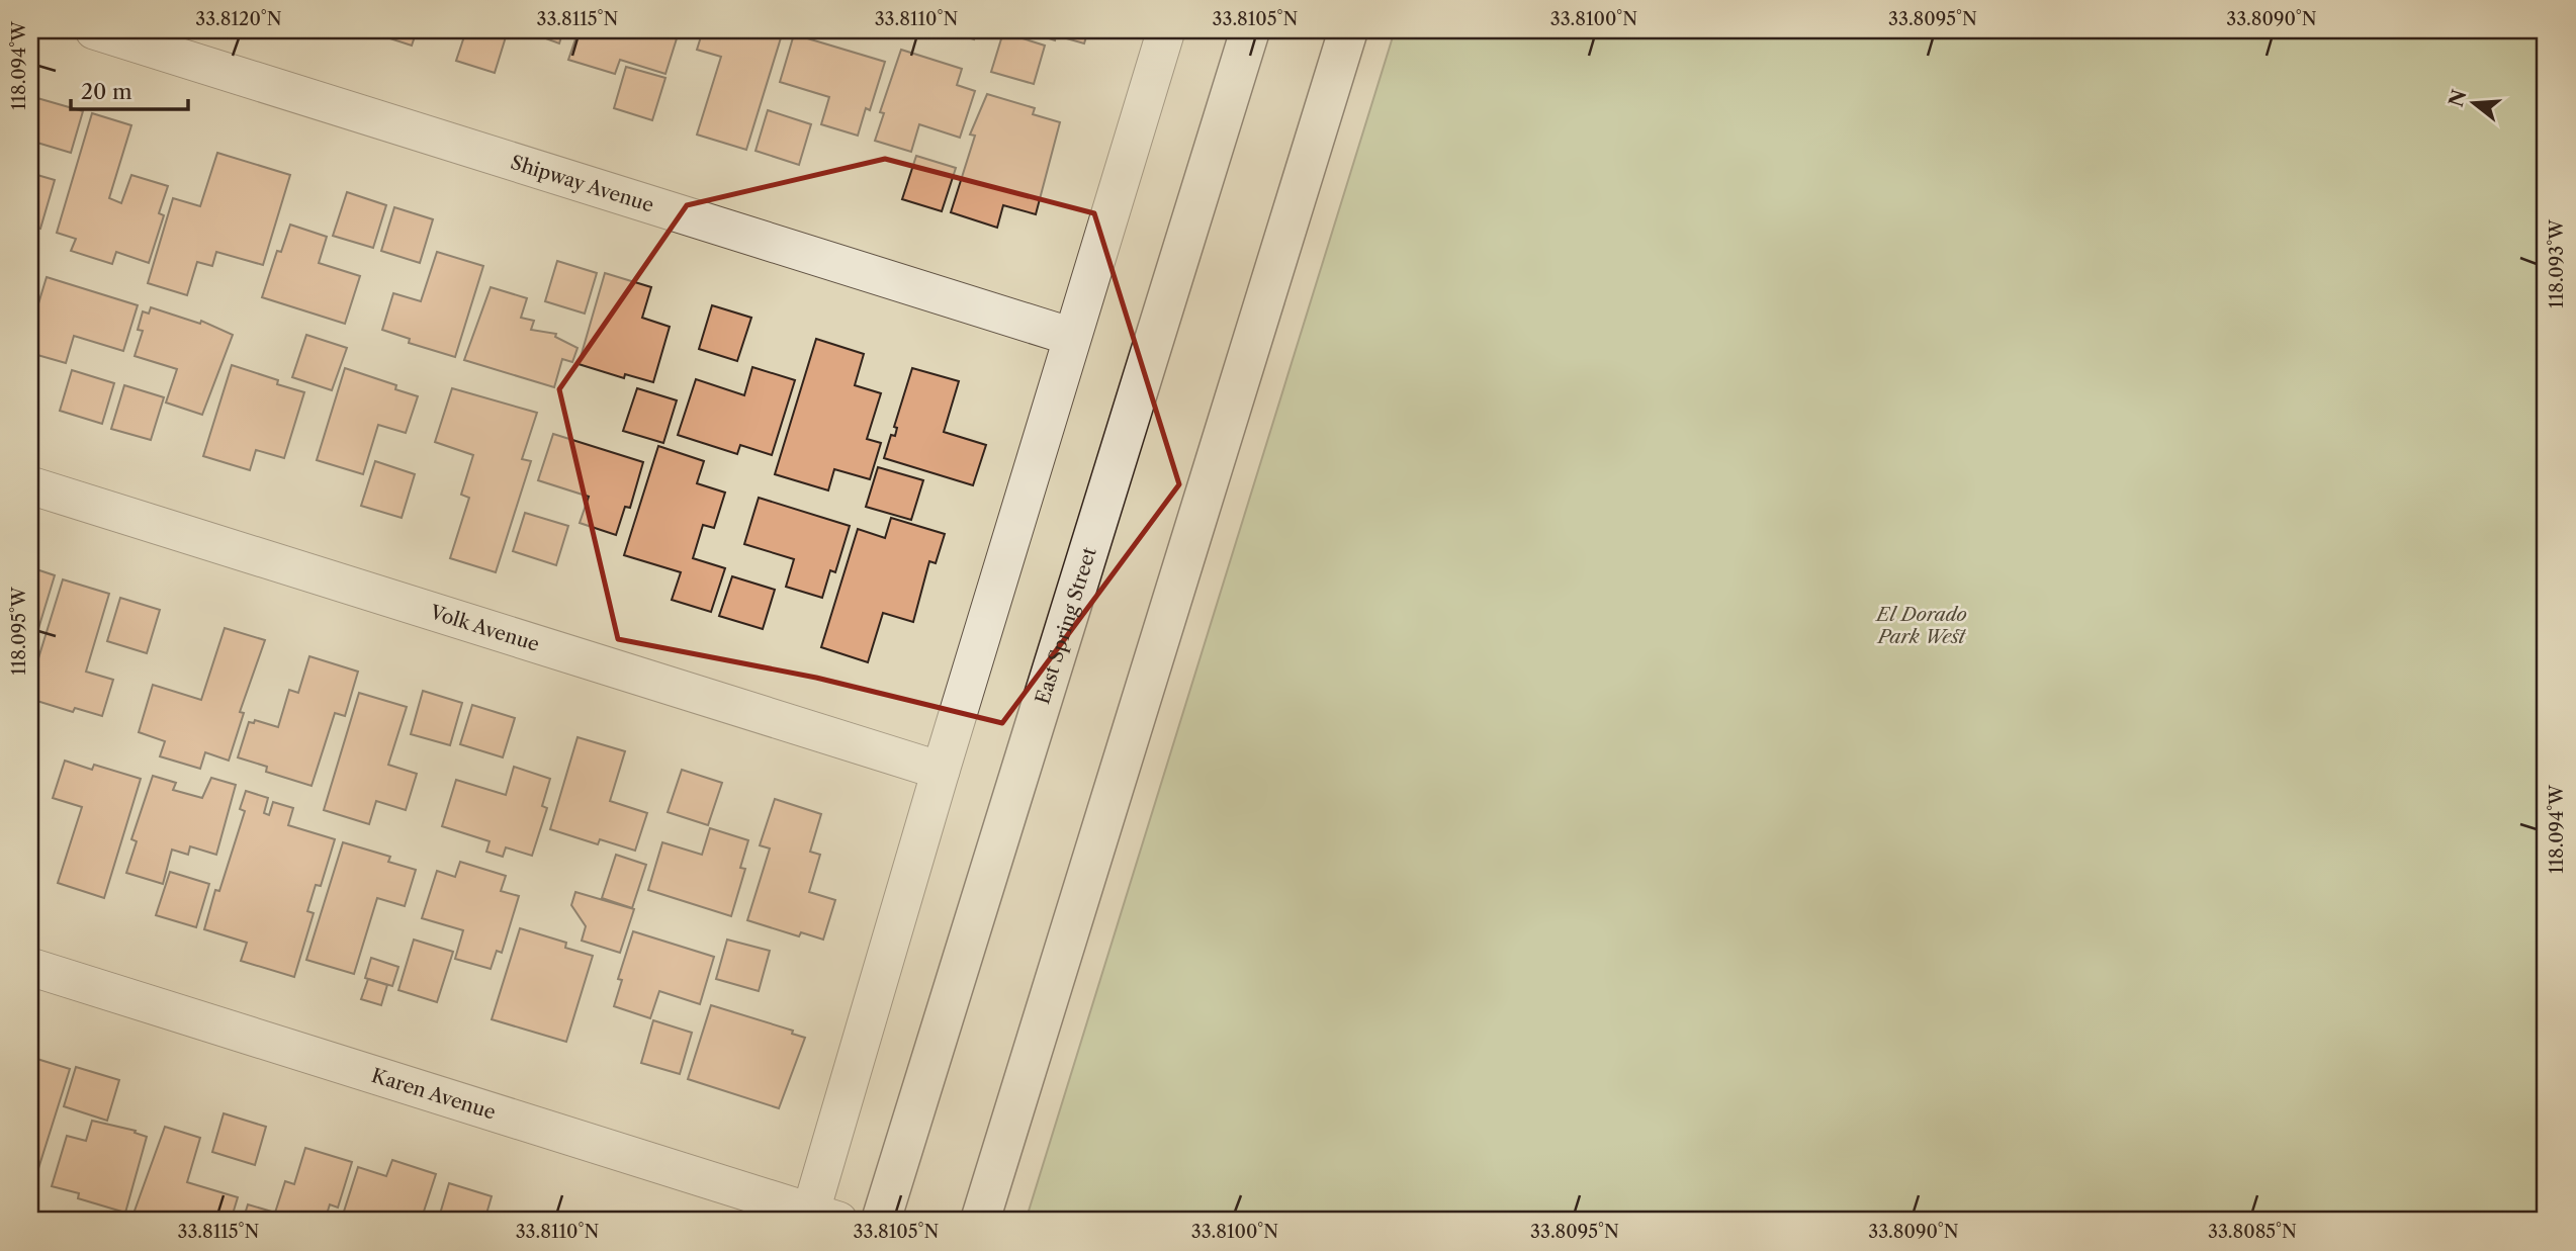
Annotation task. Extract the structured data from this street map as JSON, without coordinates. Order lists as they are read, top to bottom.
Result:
{
  "streets": {
    "main road": ["East Spring Street"],
    "street": ["Shipway Avenue", "Volk Avenue", "Karen Avenue"]
  },
  "parks": ["El Dorado Park West"],
  "scale_bar": "20 m",
  "north": "left",
  "coordinates": [
    "33.8120°N",
    "33.8115°N",
    "33.8110°N",
    "33.8105°N",
    "33.8100°N",
    "33.8095°N",
    "33.8090°N",
    "118.094°W",
    "118.093°W",
    "118.095°W",
    "33.8085°N"
  ]
}
